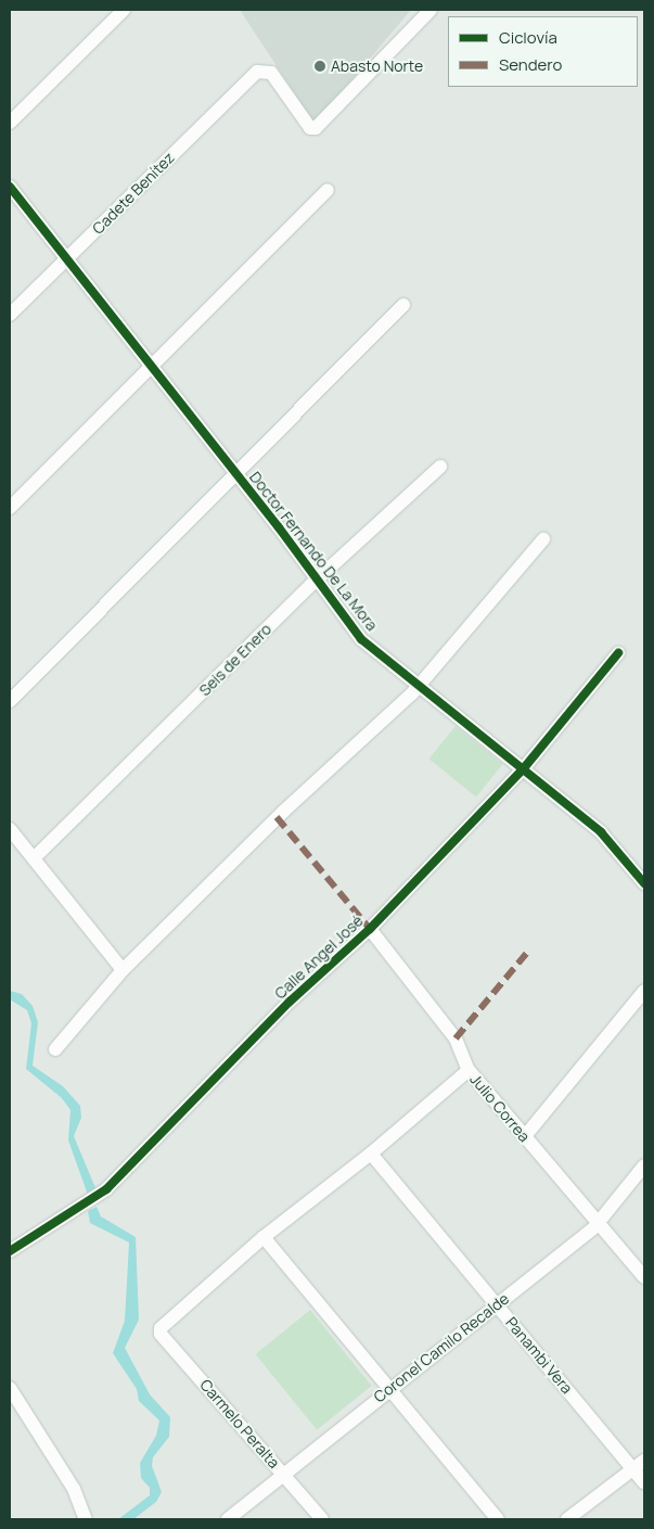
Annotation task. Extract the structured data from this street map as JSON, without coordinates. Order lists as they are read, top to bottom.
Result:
{
  "streets": {
    "street": [
      "Cadete Benítez",
      "Doctor Fernando De La Mora",
      "Seis de Enero",
      "Calle Angel José",
      "Julio Correa",
      "Coronel Camilo Recalde",
      "Panambi Vera",
      "Carmelo Peralta"
    ]
  },
  "crossings": [
    ["Cadete Benítez", "Doctor Fernando De La Mora"],
    ["Doctor Fernando De La Mora", "Seis de Enero"],
    ["Doctor Fernando De La Mora", "Calle Angel José"],
    ["Calle Angel José", "Julio Correa"],
    ["Julio Correa", "Coronel Camilo Recalde"],
    ["Coronel Camilo Recalde", "Panambi Vera"],
    ["Coronel Camilo Recalde", "Carmelo Peralta"]
  ],
  "places": ["Abasto Norte"],
  "legend": ["Ciclovía", "Sendero"]
}
